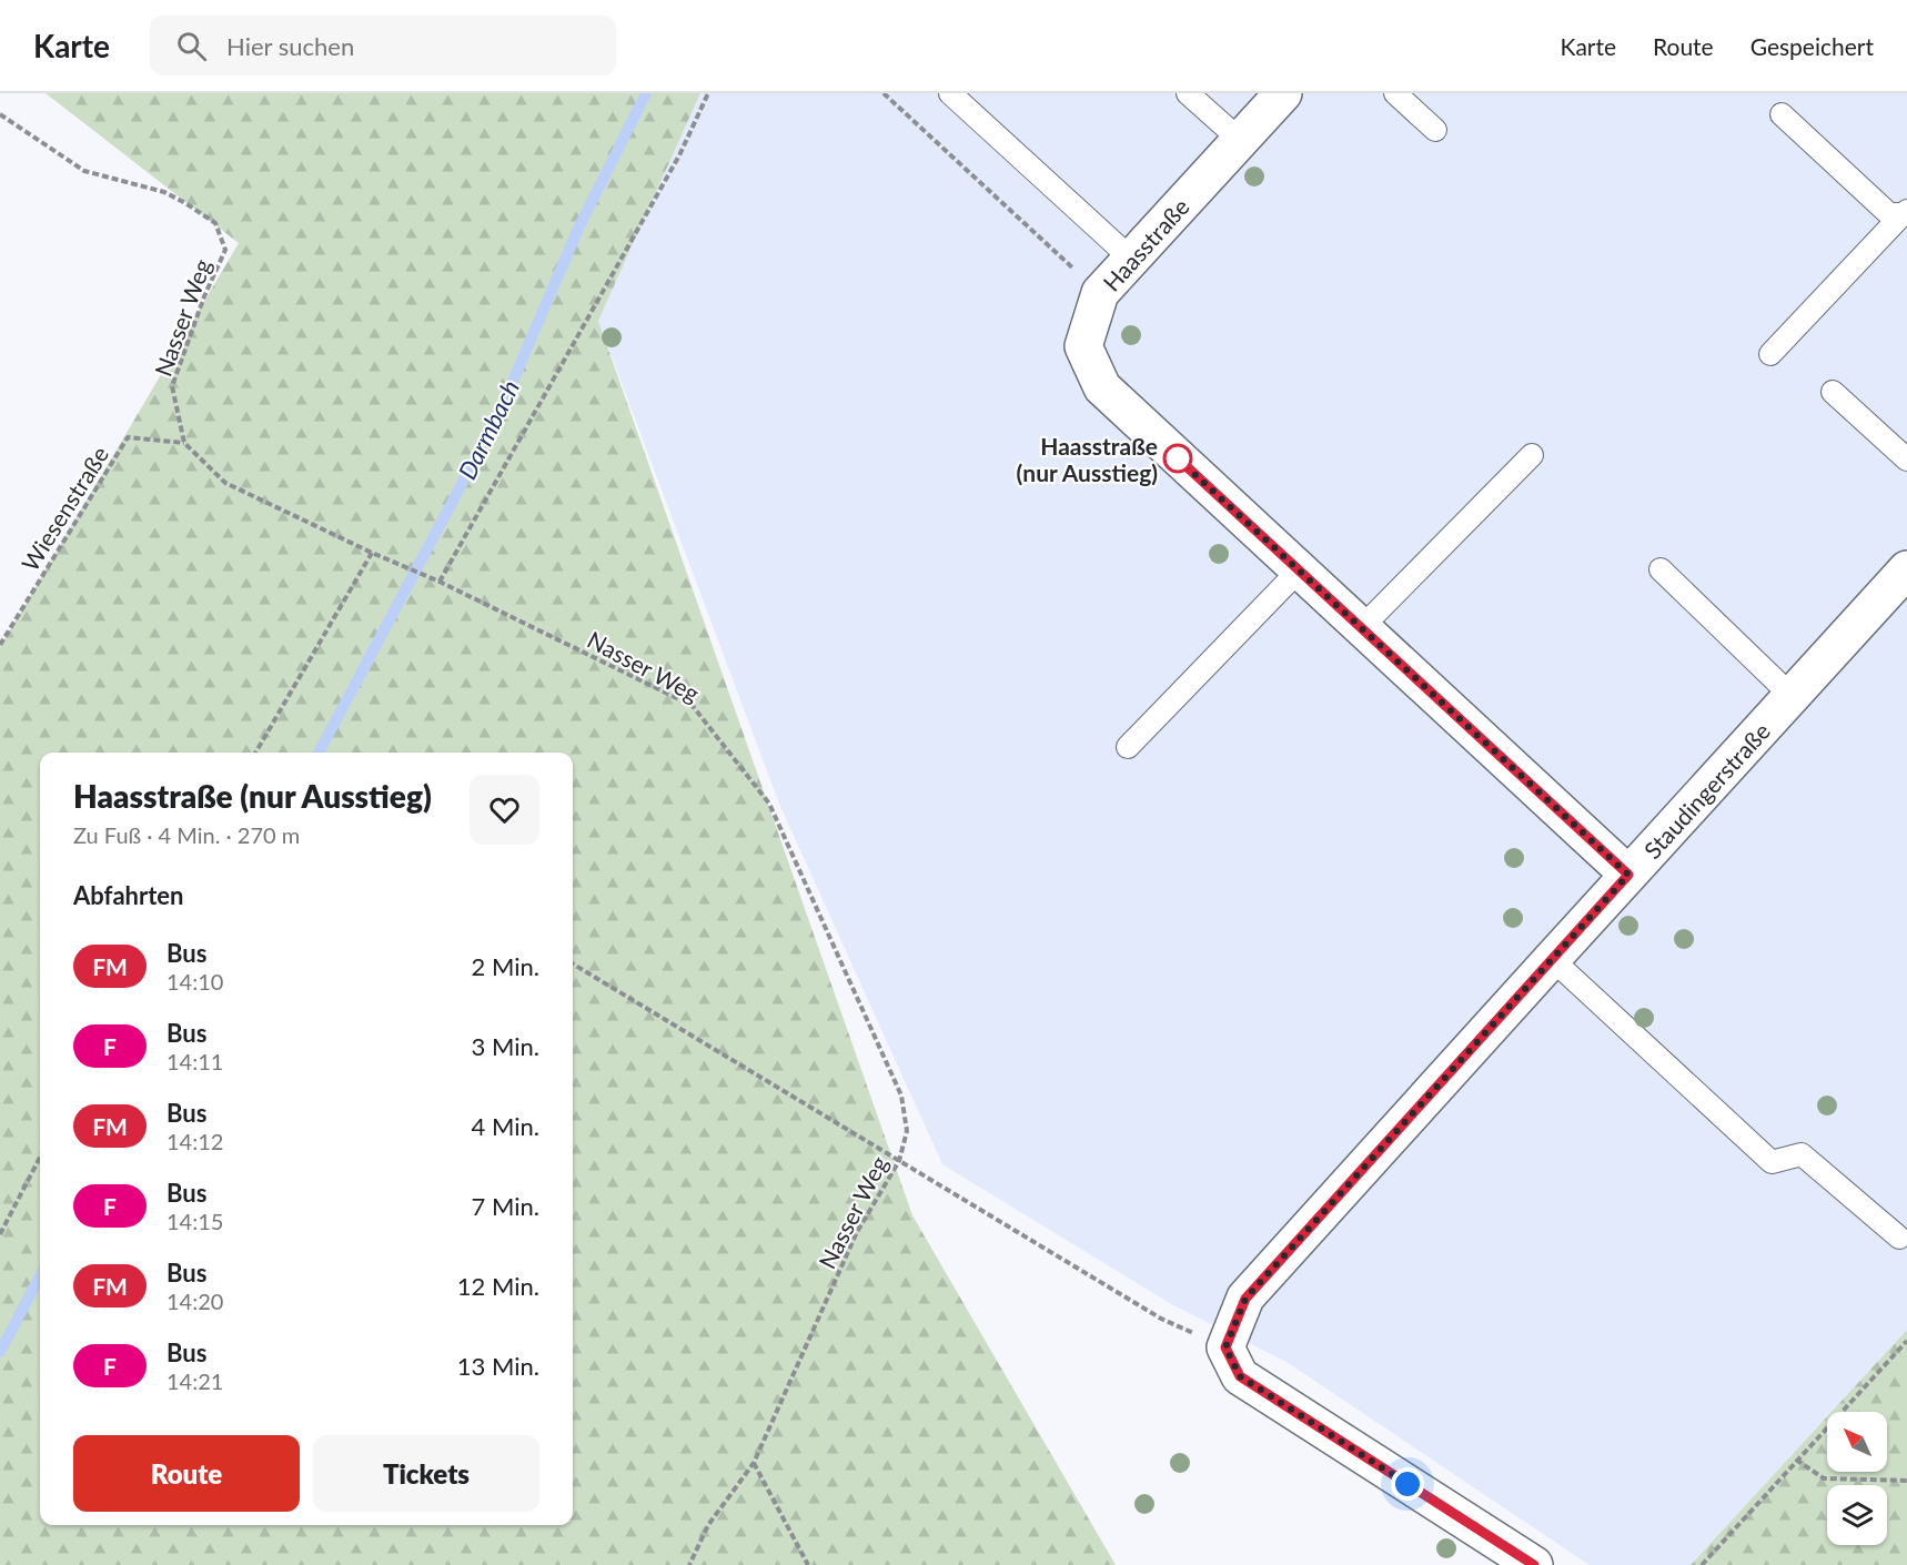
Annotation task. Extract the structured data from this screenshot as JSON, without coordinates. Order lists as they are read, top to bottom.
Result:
{
  "streets": {
    "street": ["Haasstraße", "Staudingerstraße"],
    "path": ["Nasser Weg", "Wiesenstraße"]
  },
  "crossings": [
    ["Haasstraße", "Staudingerstraße"],
    ["Nasser Weg", "Wiesenstraße"]
  ],
  "water": ["Darmbach"],
  "places": ["Haasstraße (nur Ausstieg)"],
  "lines": ["bus line FM"],
  "north": "top left",
  "page": {
    "header": "Karte",
    "search": "Hier suchen",
    "nav": ["Karte", "Route", "Gespeichert"],
    "heading": [
      ["Haasstraße (nur Ausstieg)", "Zu Fuß · 4 Min. · 270 m"],
      "Abfahrten"
    ],
    "list": [
      {
        "mark": "FM",
        "name": "Bus",
        "note": "14:10",
        "value": "2 Min."
      },
      {
        "mark": "F",
        "name": "Bus",
        "note": "14:11",
        "value": "3 Min."
      },
      {
        "mark": "FM",
        "name": "Bus",
        "note": "14:12",
        "value": "4 Min."
      },
      {
        "mark": "F",
        "name": "Bus",
        "note": "14:15",
        "value": "7 Min."
      },
      {
        "mark": "FM",
        "name": "Bus",
        "note": "14:20",
        "value": "12 Min."
      },
      {
        "mark": "F",
        "name": "Bus",
        "note": "14:21",
        "value": "13 Min."
      }
    ],
    "buttons": ["Route", "Tickets"]
  }
}
